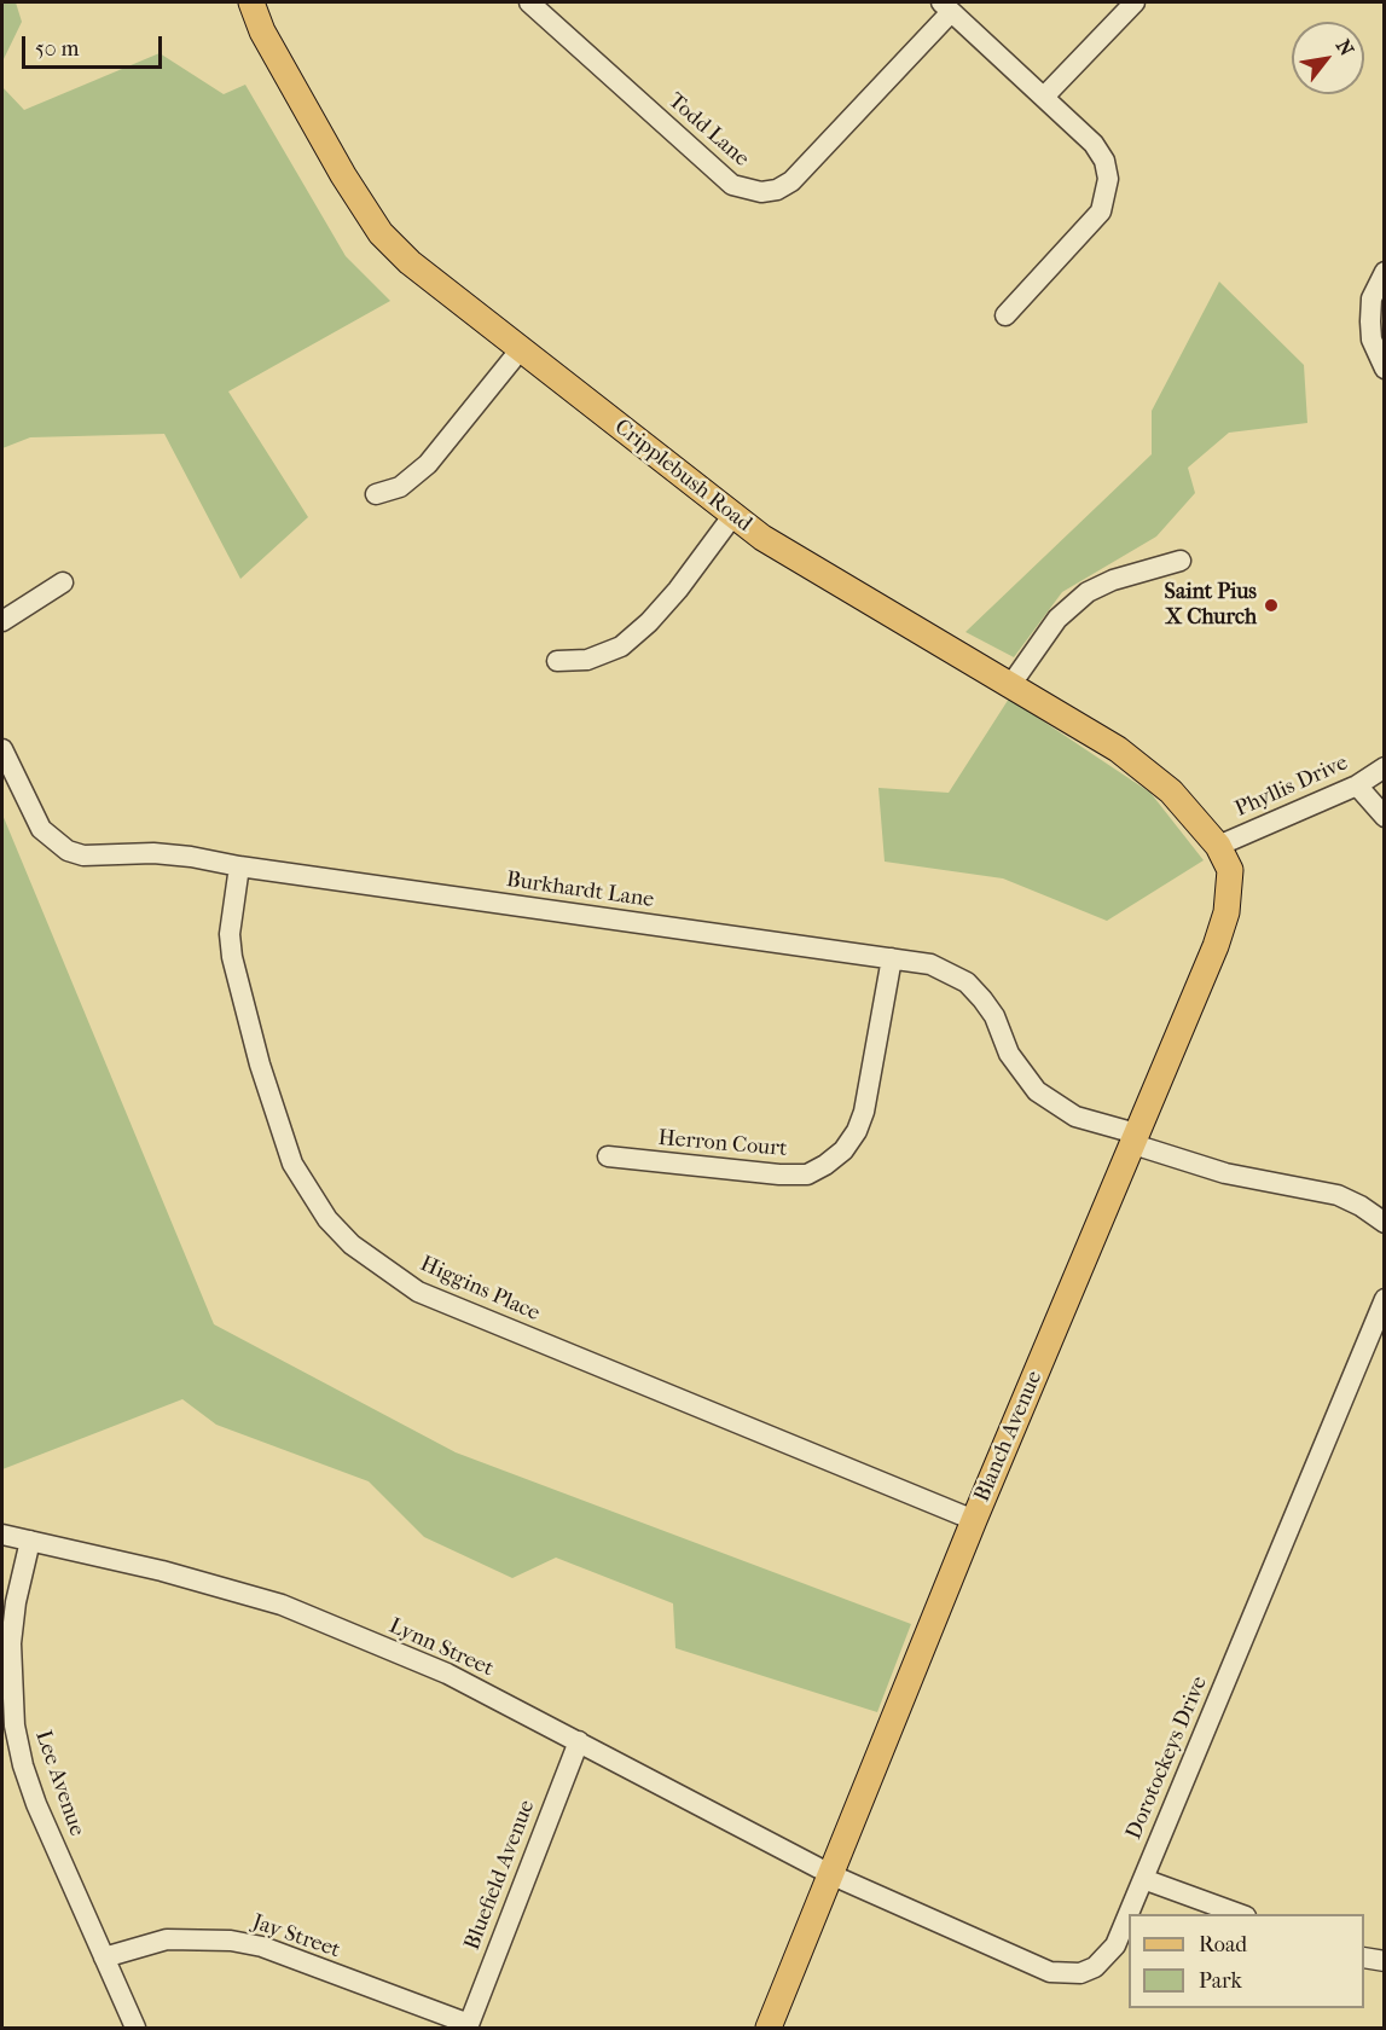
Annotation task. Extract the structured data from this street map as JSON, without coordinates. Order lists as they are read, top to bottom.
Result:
{
  "streets": {
    "main road": ["Cripplebush Road", "Blanch Avenue"],
    "street": [
      "Todd Lane",
      "Phyllis Drive",
      "Burkhardt Lane",
      "Herron Court",
      "Higgins Place",
      "Lynn Street",
      "Dorotockeys Drive",
      "Lee Avenue",
      "Bluefield Avenue",
      "Jay Street"
    ]
  },
  "crossings": [
    ["Cripplebush Road", "Phyllis Drive"],
    ["Cripplebush Road", "Blanch Avenue"],
    ["Phyllis Drive", "Blanch Avenue"],
    ["Burkhardt Lane", "Herron Court"],
    ["Burkhardt Lane", "Higgins Place"],
    ["Burkhardt Lane", "Blanch Avenue"],
    ["Higgins Place", "Blanch Avenue"],
    ["Blanch Avenue", "Lynn Street"],
    ["Blanch Avenue", "Dorotockeys Drive"],
    ["Lynn Street", "Dorotockeys Drive"],
    ["Lynn Street", "Lee Avenue"],
    ["Lynn Street", "Bluefield Avenue"],
    ["Lee Avenue", "Jay Street"],
    ["Bluefield Avenue", "Jay Street"]
  ],
  "places": ["Saint Pius X Church"],
  "legend": ["Road", "Park"],
  "scale_bar": "50 m",
  "north": "top right"
}
